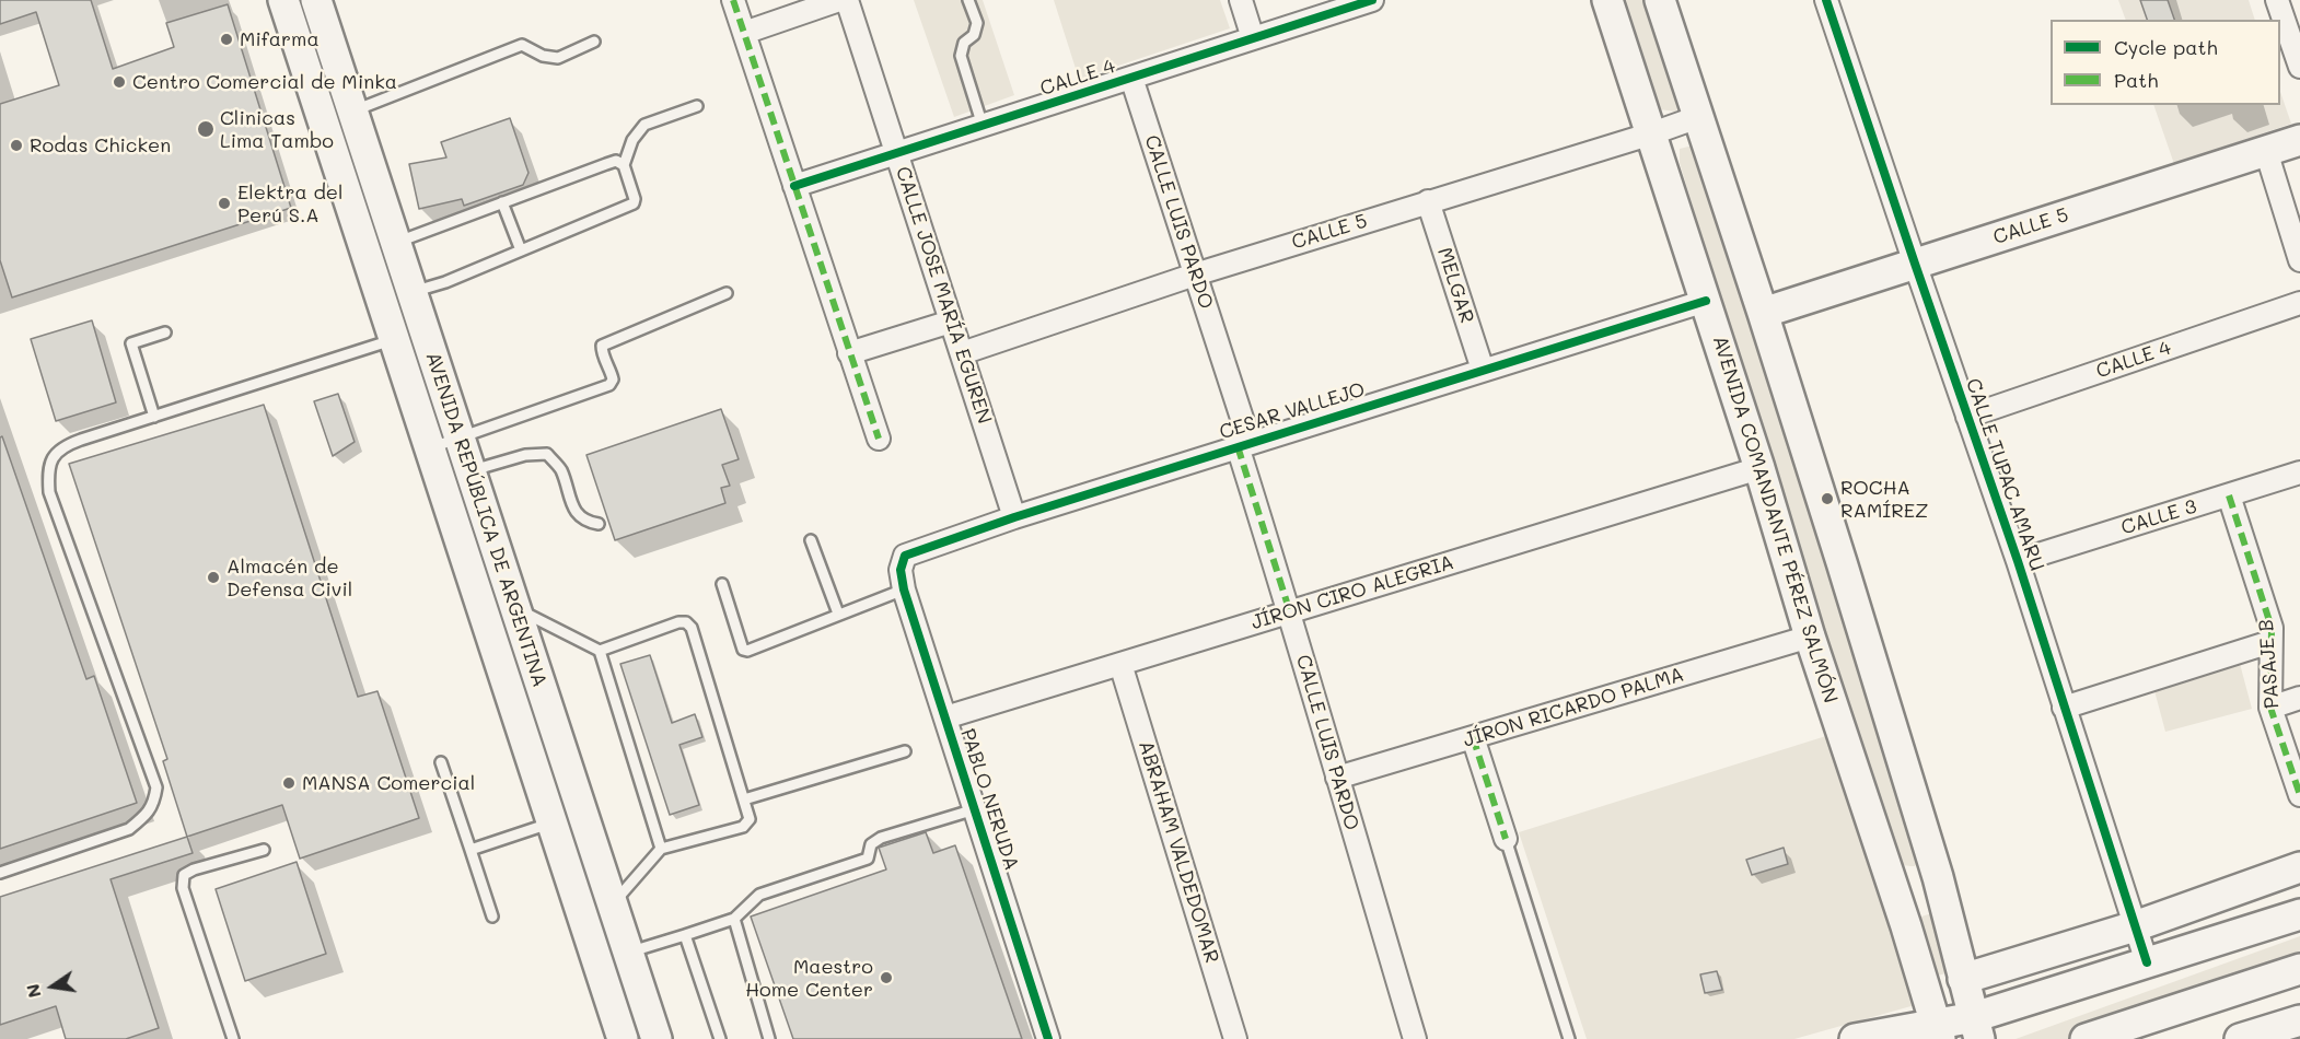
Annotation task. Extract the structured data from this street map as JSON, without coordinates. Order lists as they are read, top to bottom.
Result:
{
  "streets": {
    "main road": ["CALLE 5", "AVENIDA REPÚBLICA DE ARGENTINA", "AVENIDA COMANDANTE PÉREZ SALMÓN"],
    "street": [
      "CALLE 4",
      "CALLE LUIS PARDO",
      "MELGAR",
      "CALLE JOSE MARÍA EGUREN",
      "CESAR VALLEJO",
      "CALLE TUPAC AMARU",
      "CALLE 3",
      "JÍRON CIRO ALEGRIA",
      "PASAJE B",
      "JÍRON RICARDO PALMA",
      "PABLO NERUDA",
      "ABRAHAM VALDEDOMAR"
    ]
  },
  "crossings": [
    ["CALLE 4", "CALLE LUIS PARDO"],
    ["CALLE 4", "CALLE JOSE MARÍA EGUREN"],
    ["CALLE 4", "CALLE TUPAC AMARU"],
    ["CALLE LUIS PARDO", "CALLE 5"],
    ["CALLE LUIS PARDO", "CESAR VALLEJO"],
    ["CALLE LUIS PARDO", "JÍRON CIRO ALEGRIA"],
    ["CALLE LUIS PARDO", "JÍRON RICARDO PALMA"],
    ["CALLE 5", "MELGAR"],
    ["CALLE 5", "CALLE JOSE MARÍA EGUREN"],
    ["CALLE 5", "CALLE TUPAC AMARU"],
    ["CALLE 5", "AVENIDA COMANDANTE PÉREZ SALMÓN"],
    ["MELGAR", "CESAR VALLEJO"],
    ["CALLE JOSE MARÍA EGUREN", "CESAR VALLEJO"],
    ["CESAR VALLEJO", "AVENIDA COMANDANTE PÉREZ SALMÓN"],
    ["CESAR VALLEJO", "PABLO NERUDA"],
    ["CALLE TUPAC AMARU", "CALLE 3"],
    ["CALLE 3", "PASAJE B"],
    ["AVENIDA COMANDANTE PÉREZ SALMÓN", "JÍRON CIRO ALEGRIA"],
    ["AVENIDA COMANDANTE PÉREZ SALMÓN", "JÍRON RICARDO PALMA"],
    ["JÍRON CIRO ALEGRIA", "PABLO NERUDA"],
    ["JÍRON CIRO ALEGRIA", "ABRAHAM VALDEDOMAR"]
  ],
  "places": [
    "Mifarma",
    "Centro Comercial de Minka",
    "Clinicas Lima Tambo",
    "Rodas Chicken",
    "Elektra del Perú S.A",
    "ROCHA RAMÍREZ",
    "Almacén de Defensa Civil",
    "MANSA Comercial",
    "Maestro Home Center"
  ],
  "legend": ["Cycle path", "Path"],
  "north": "left"
}
